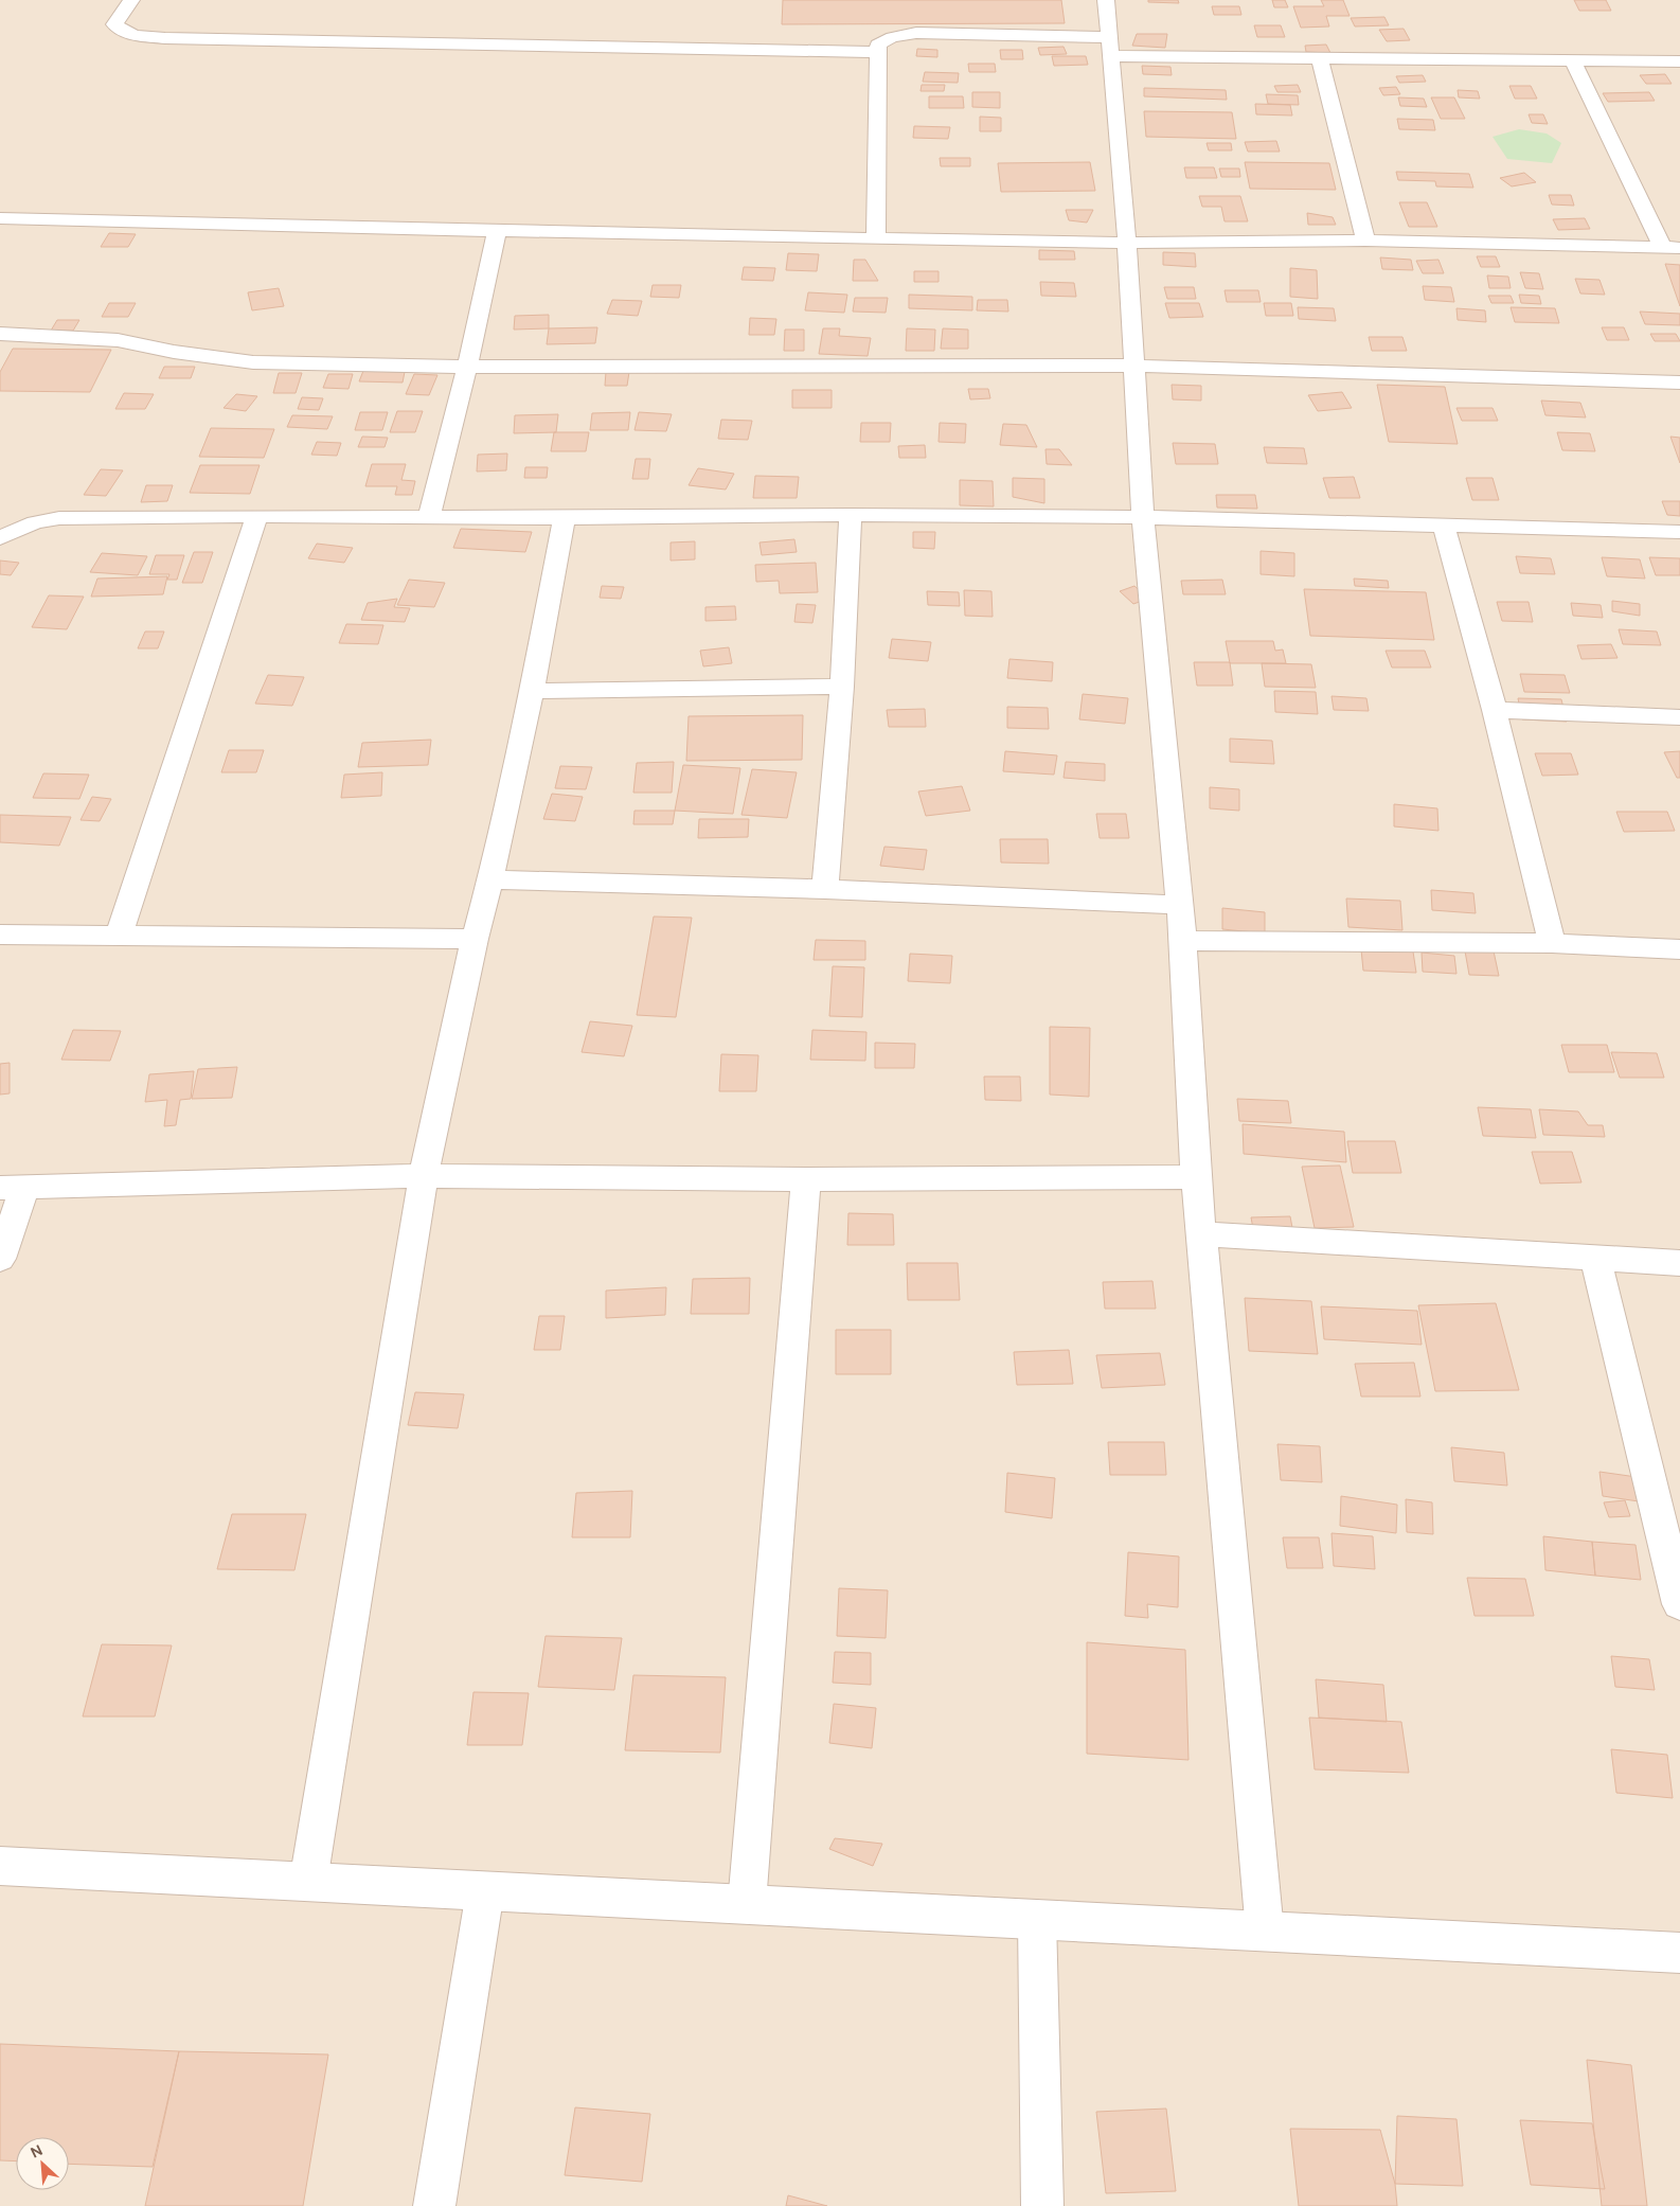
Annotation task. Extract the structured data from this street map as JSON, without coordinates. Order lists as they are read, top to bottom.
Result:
{
  "north": "top left"
}
